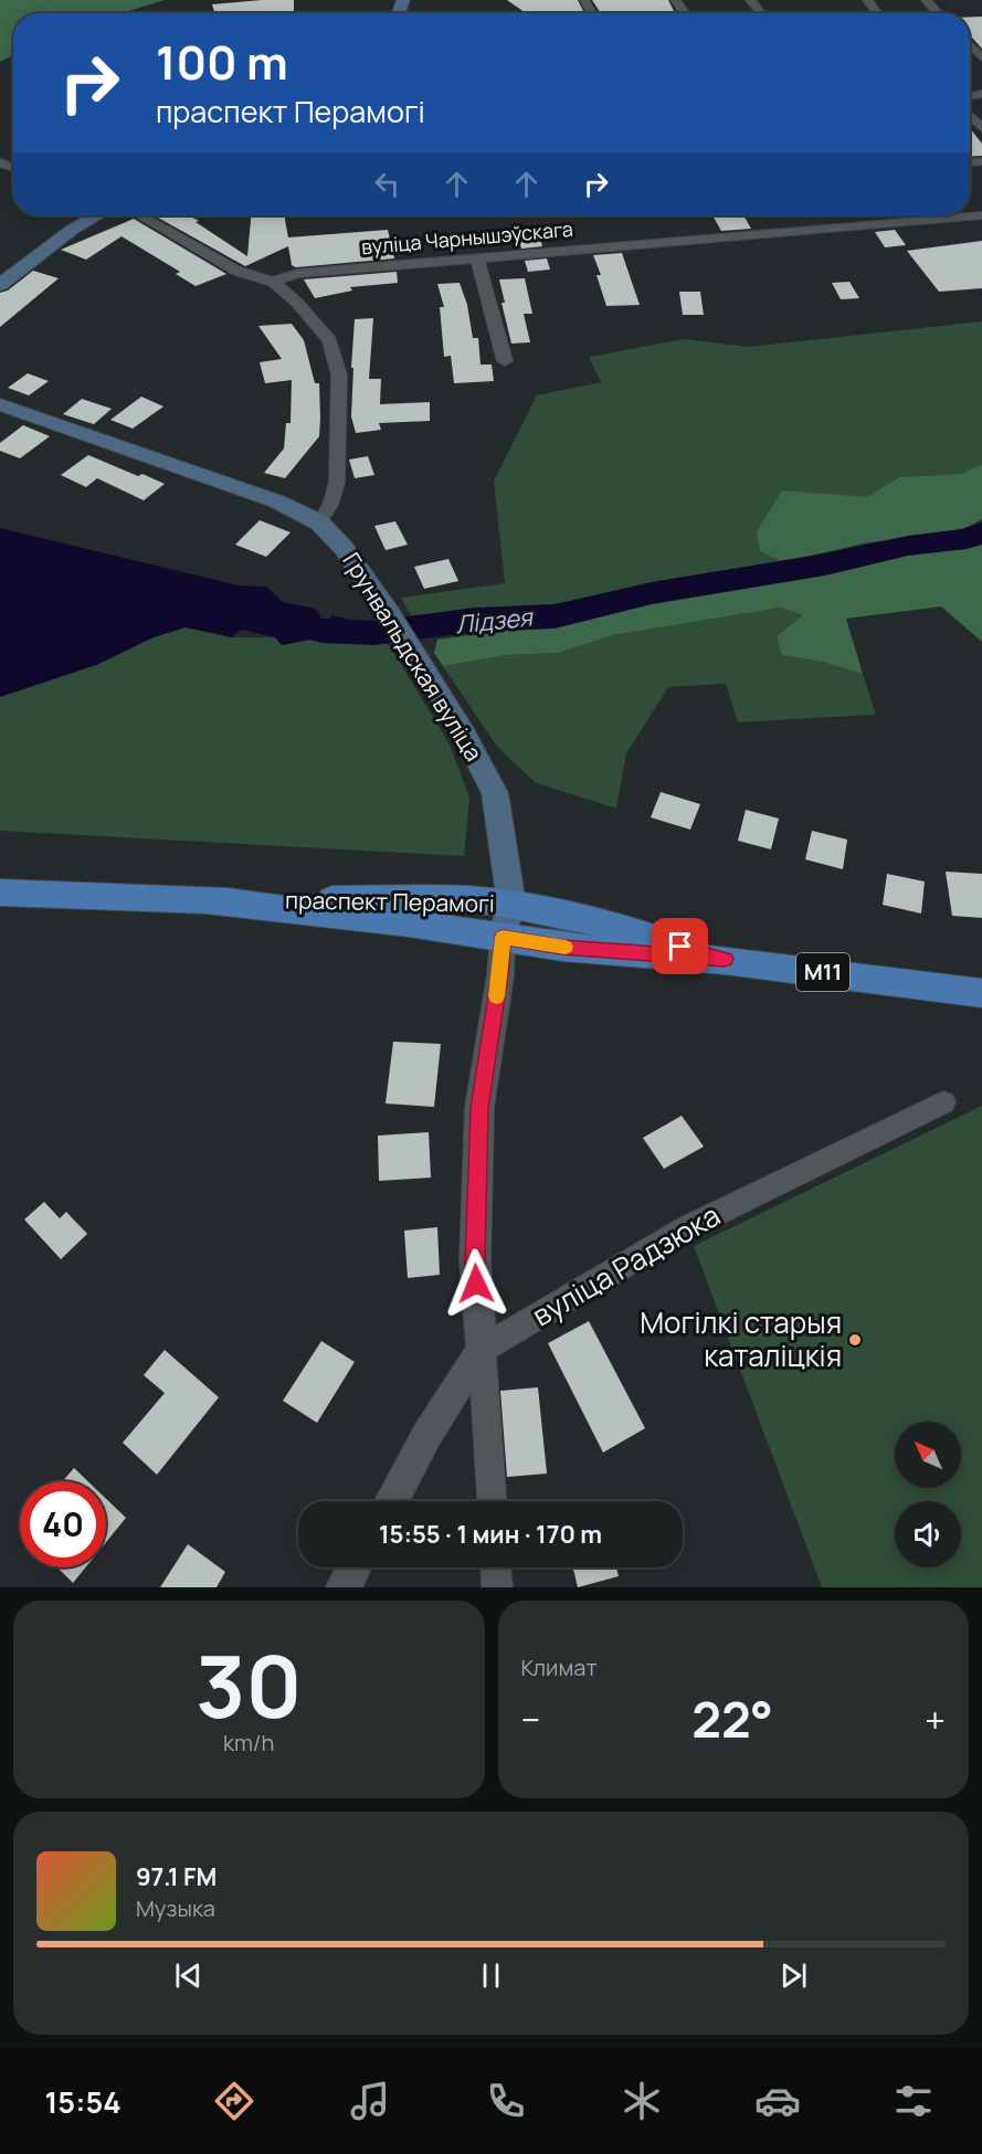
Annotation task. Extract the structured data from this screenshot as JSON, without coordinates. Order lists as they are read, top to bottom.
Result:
{
  "streets": {
    "main road": ["Грунвальдская вуліца", "праспект Перамогі", "М11"],
    "street": ["вуліца Чарнышэўскага", "вуліца Радзюка"]
  },
  "crossings": [
    ["Грунвальдская вуліца", "праспект Перамогі"]
  ],
  "water": ["Лідзея"],
  "places": ["Могілкі старыя каталіцкія"],
  "north": "top left",
  "page": {
    "turn": ["100 m", "праспект Перамогі"],
    "limit": "40",
    "trip": "15:55 · 1 мин · 170 m",
    "tile": [
      ["30", "km/h"],
      "Климат"
    ],
    "heat": ["−", "22°", "+"],
    "song": ["97.1 FM", "Музыка"],
    "tabs": "15:54"
  }
}
